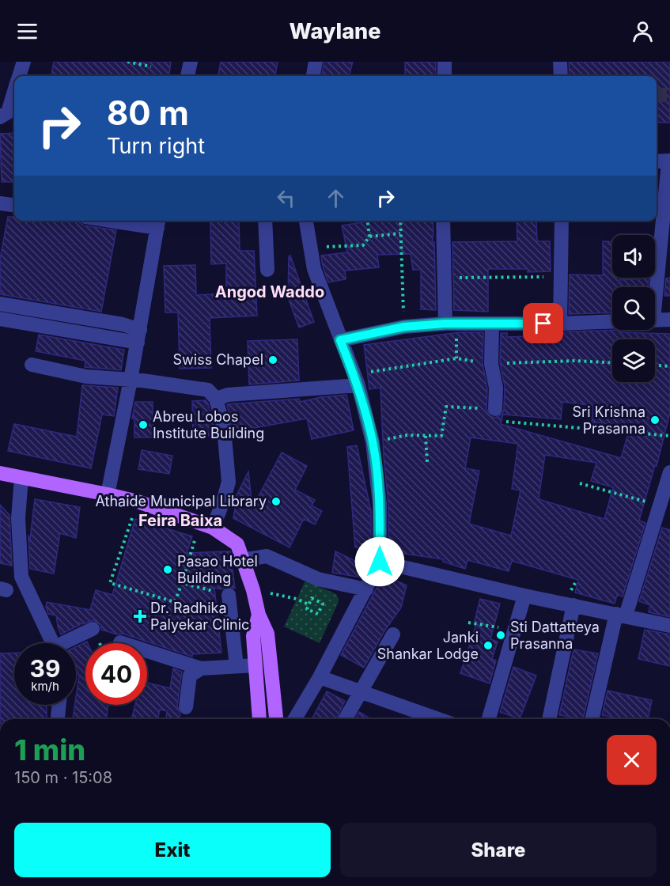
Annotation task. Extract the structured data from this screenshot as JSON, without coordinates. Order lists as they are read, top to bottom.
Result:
{
  "districts": ["Angod Waddo", "Feira Baixa"],
  "places": {
    "other": [
      "Swiss Chapel",
      "Sri Krishna Prasanna",
      "Abreu Lobos Institute Building",
      "Athaide Municipal Library",
      "Pasao Hotel Building",
      "Sti Dattatteya Prasanna",
      "Janki Shankar Lodge"
    ],
    "health": ["Dr. Radhika Palyekar Clinic"]
  },
  "page": {
    "header": "Waylane",
    "turn": ["80 m", "Turn right"],
    "speed": "39 km/h",
    "limit": "40",
    "heading": ["1 min", "150 m · 15:08"],
    "buttons": ["Exit", "Share"]
  }
}
